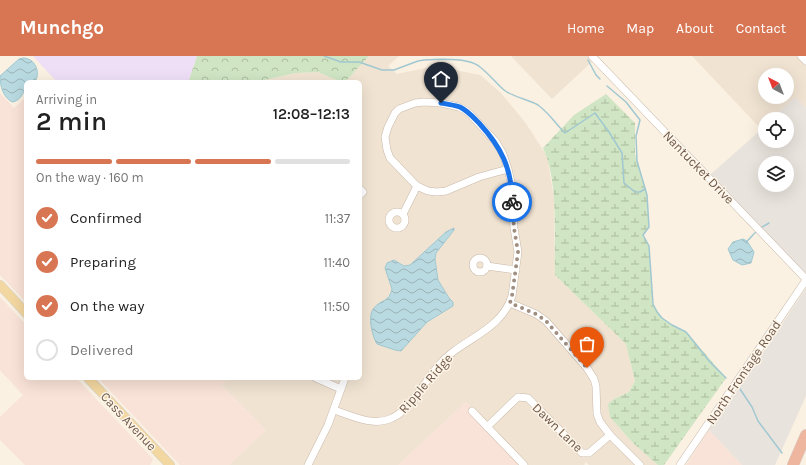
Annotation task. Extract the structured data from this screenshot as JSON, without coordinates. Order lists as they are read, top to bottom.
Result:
{
  "streets": {
    "main road": ["Cass Avenue"],
    "street": [
      "Nantucket Drive",
      "North Frontage Road",
      "Ripple Ridge",
      "Dawn Lane"
    ]
  },
  "crossings": [
    ["Nantucket Drive", "North Frontage Road"]
  ],
  "north": "top left",
  "page": {
    "header": "Munchgo",
    "nav": [
      "Home",
      "Map",
      "About",
      "Contact"
    ],
    "heading": ["2 min", "Arriving in", "12:08–12:13"],
    "bar": "On the way · 160 m",
    "list": [
      ["Confirmed", "11:37"],
      ["Preparing", "11:40"],
      ["On the way", "11:50"],
      "Delivered"
    ]
  }
}
